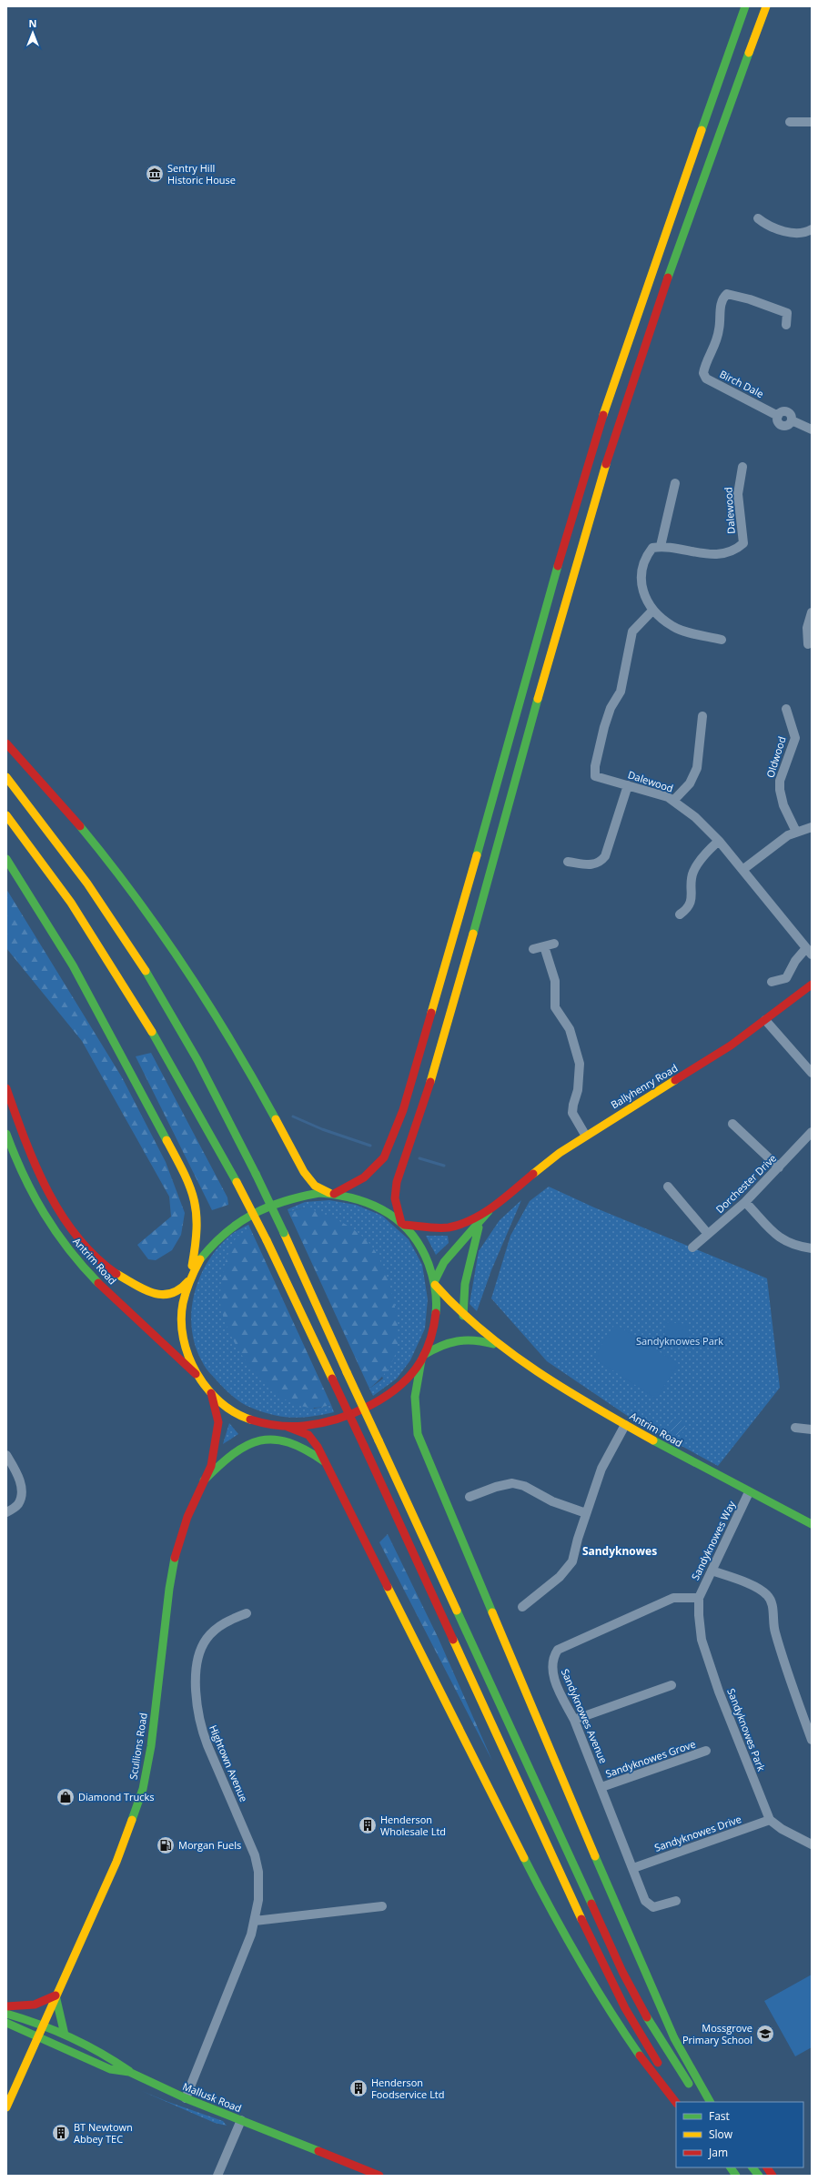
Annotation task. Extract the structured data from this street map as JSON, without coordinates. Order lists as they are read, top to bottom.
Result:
{
  "streets": {
    "main road": [
      "Ballyhenry Road",
      "Antrim Road",
      "Scullions Road",
      "Mallusk Road"
    ],
    "street": [
      "Birch Dale",
      "Dalewood",
      "Oldwood",
      "Dorchester Drive",
      "Sandyknowes Way",
      "Sandyknowes Avenue",
      "Sandyknowes Park",
      "Sandyknowes Grove",
      "Hightown Avenue",
      "Sandyknowes Drive"
    ]
  },
  "crossings": [
    ["Ballyhenry Road", "Antrim Road"],
    ["Antrim Road", "Sandyknowes Way"],
    ["Sandyknowes Way", "Sandyknowes Avenue"],
    ["Sandyknowes Way", "Sandyknowes Park"],
    ["Sandyknowes Avenue", "Sandyknowes Park"],
    ["Sandyknowes Avenue", "Sandyknowes Grove"],
    ["Sandyknowes Avenue", "Sandyknowes Drive"],
    ["Sandyknowes Park", "Sandyknowes Drive"],
    ["Scullions Road", "Mallusk Road"],
    ["Hightown Avenue", "Mallusk Road"]
  ],
  "districts": ["Sandyknowes"],
  "parks": ["Sandyknowes Park"],
  "places": {
    "museum": ["Sentry Hill Historic House"],
    "shop": ["Diamond Trucks"],
    "building": ["Henderson Wholesale Ltd", "Henderson Foodservice Ltd", "BT Newtown Abbey TEC"],
    "fuel station": ["Morgan Fuels"],
    "school or university": ["Mossgrove Primary School"]
  },
  "legend": ["Fast", "Slow", "Jam"],
  "north": "top"
}
